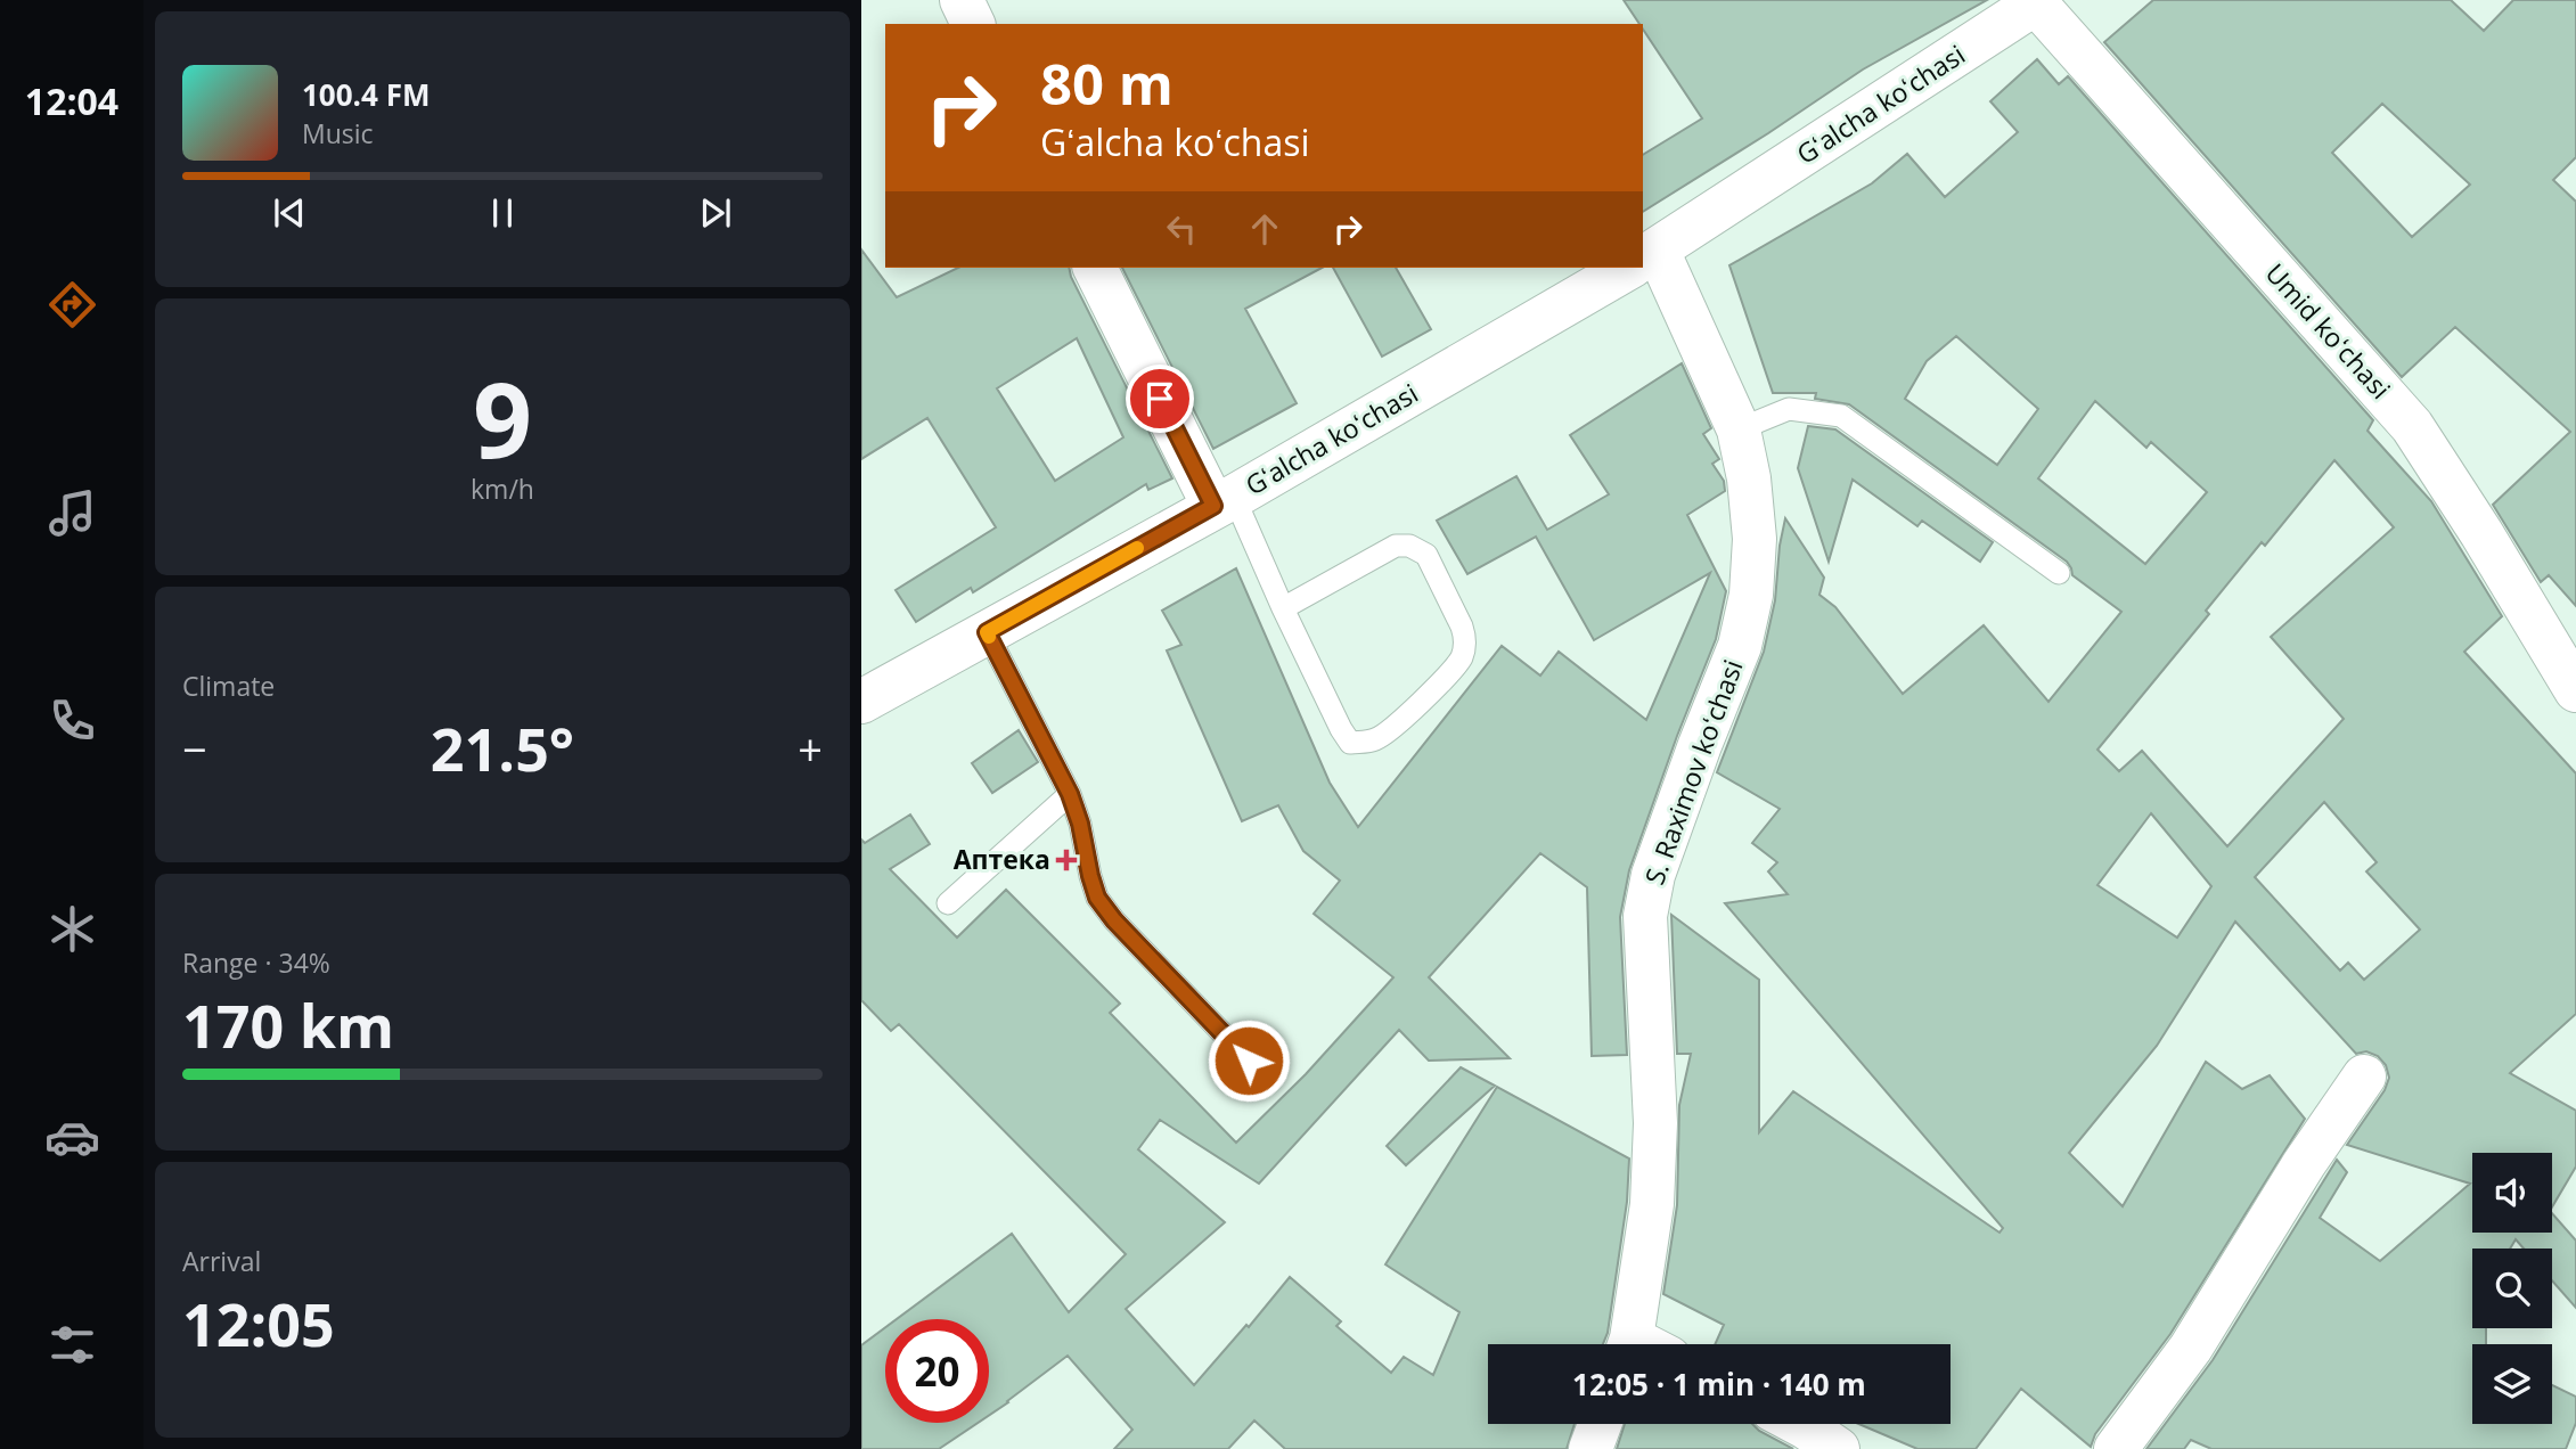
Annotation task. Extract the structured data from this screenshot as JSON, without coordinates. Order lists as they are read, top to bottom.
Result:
{
  "streets": {
    "street": ["Gʻalcha koʻchasi", "Umid koʻchasi", "S. Raximov koʻchasi"]
  },
  "crossings": [
    ["Gʻalcha koʻchasi", "Umid koʻchasi"],
    ["Gʻalcha koʻchasi", "S. Raximov koʻchasi"]
  ],
  "places": {
    "health": ["Аптека"]
  },
  "page": {
    "tabs": "12:04",
    "turn": ["80 m", "Gʻalcha koʻchasi"],
    "song": ["100.4 FM", "Music"],
    "tile": [
      ["9", "km/h"],
      "Climate",
      ["Range · 34%", "170 km"],
      ["Arrival", "12:05"]
    ],
    "heat": ["−", "21.5°", "+"],
    "limit": "20",
    "trip": "12:05 · 1 min · 140 m"
  }
}
